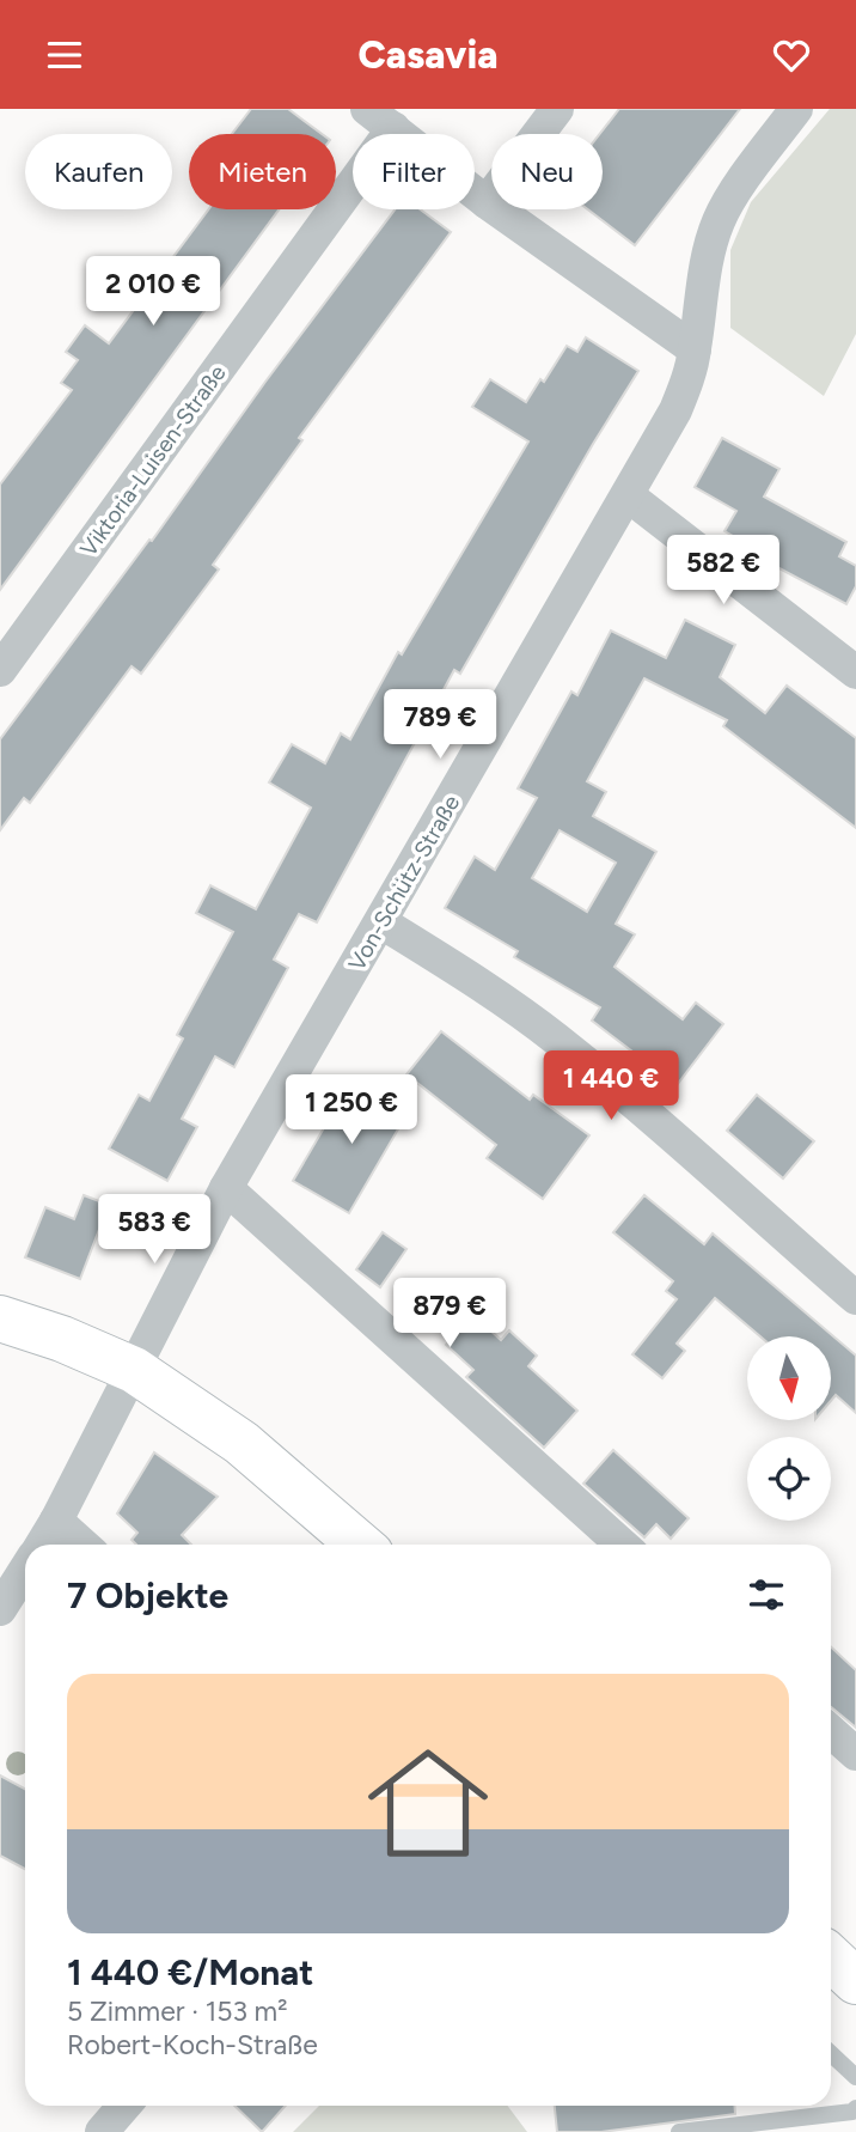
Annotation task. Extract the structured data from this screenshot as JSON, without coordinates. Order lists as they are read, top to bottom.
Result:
{
  "streets": {
    "street": ["Viktoria-Luisen-Straße", "Von-Schütz-Straße"]
  },
  "north": "bottom",
  "page": {
    "header": "Casavia",
    "chip": [
      "Kaufen",
      "Mieten",
      "Filter",
      "Neu"
    ],
    "price": [
      "2 010 €",
      "582 €",
      "789 €",
      "1 440 €",
      "1 250 €",
      "583 €",
      "879 €"
    ],
    "heading": "7 Objekte",
    "list": [
      {
        "name": "1 440 €/Monat",
        "note": "5 Zimmer · 153 m² · Robert-Koch-Straße"
      }
    ]
  }
}
